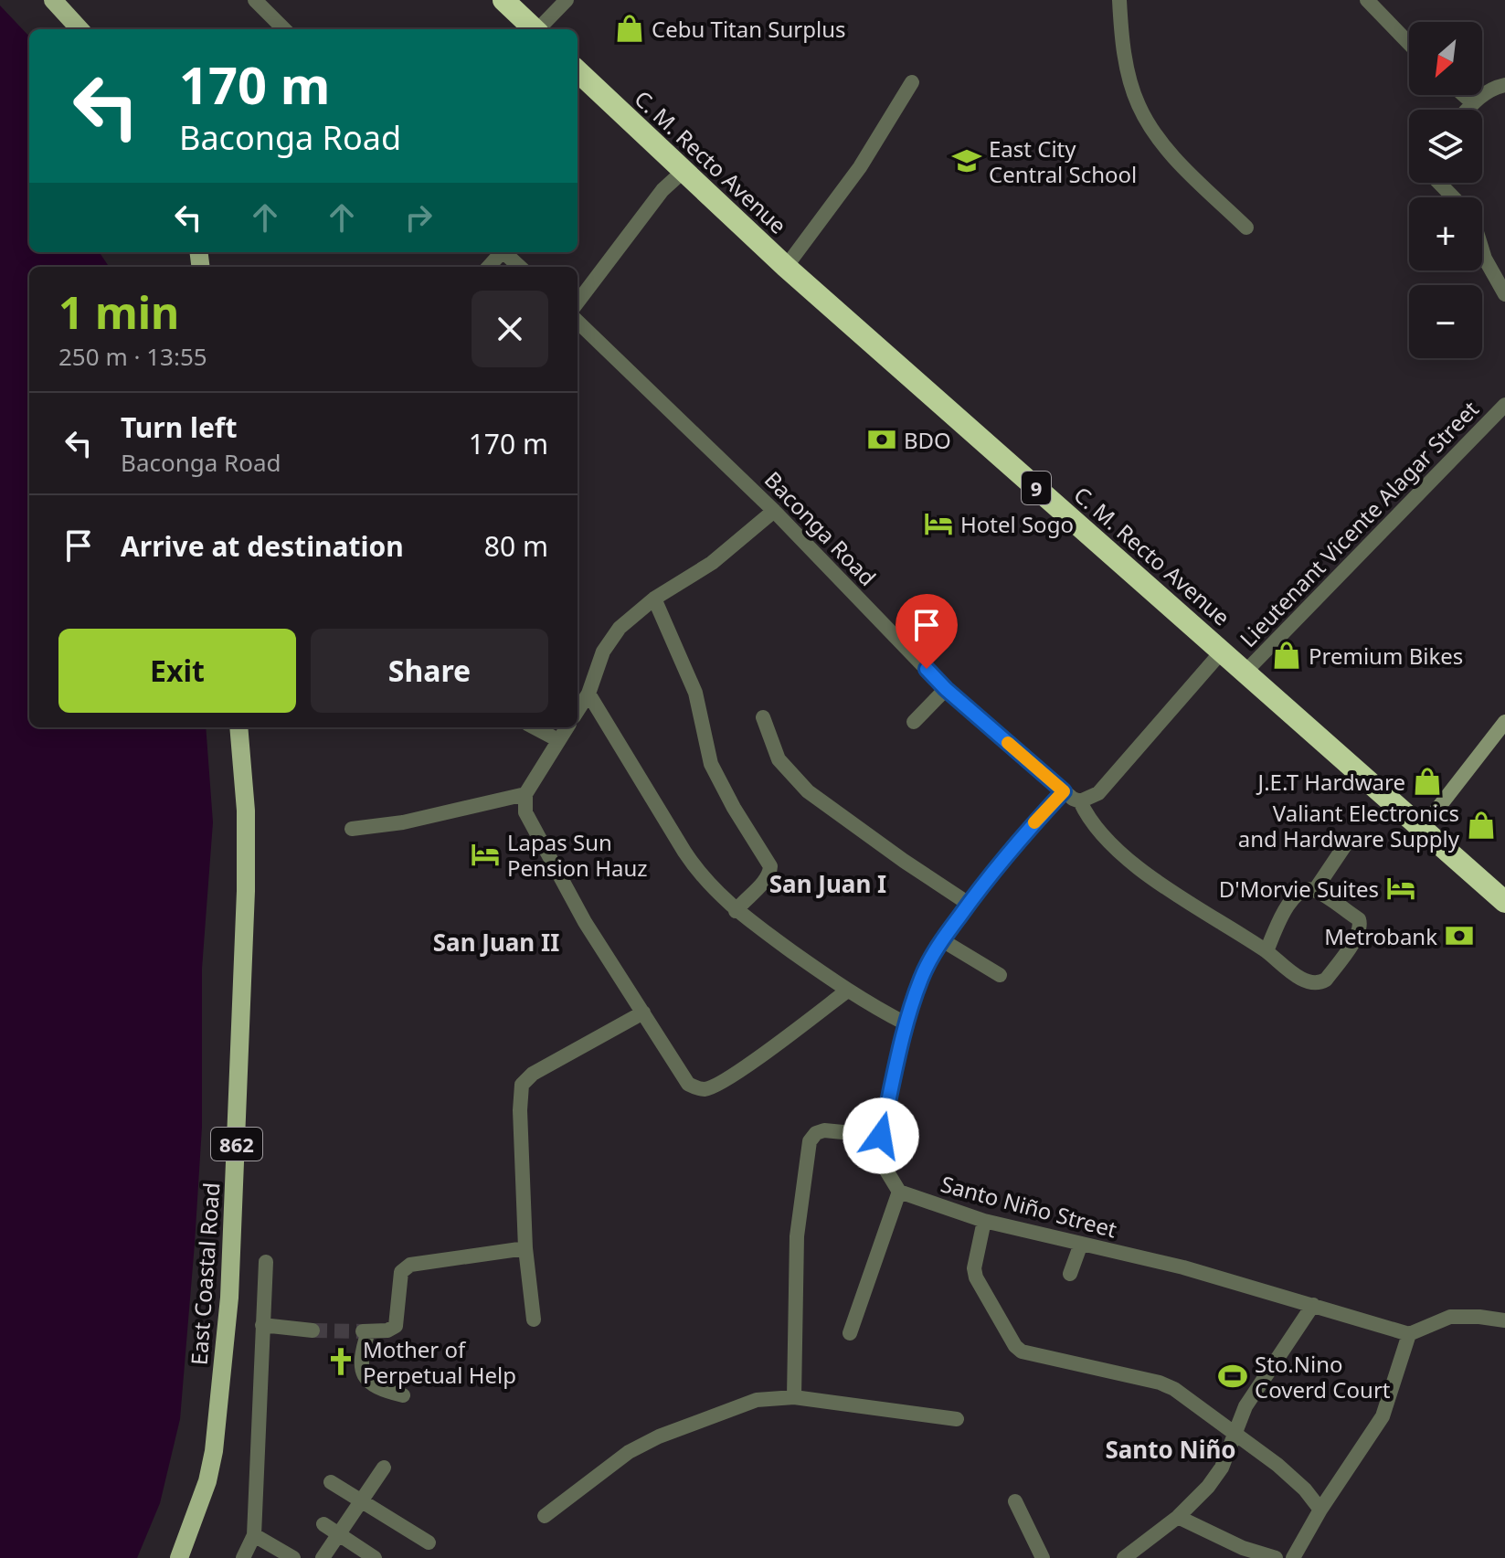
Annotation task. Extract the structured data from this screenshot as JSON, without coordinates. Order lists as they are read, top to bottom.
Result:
{
  "streets": {
    "highway": ["C. M. Recto Avenue", "9"],
    "main road": ["862", "East Coastal Road"],
    "street": ["Lieutenant Vicente Alagar Street", "Baconga Road", "Santo Niño Street"]
  },
  "crossings": [
    ["C. M. Recto Avenue", "Lieutenant Vicente Alagar Street"]
  ],
  "districts": ["San Juan I", "San Juan II", "Santo Niño"],
  "places": {
    "shop": [
      "Cebu Titan Surplus",
      "Premium Bikes",
      "J.E.T Hardware",
      "Valiant Electronics and Hardware Supply"
    ],
    "school or university": ["East City Central School"],
    "bank": ["BDO", "Metrobank"],
    "hotel": ["Hotel Sogo", "Lapas Sun Pension Hauz", "D'Morvie Suites"],
    "church": ["Mother of Perpetual Help"],
    "sports": ["Sto.Nino Coverd Court"]
  },
  "north": "bottom left",
  "page": {
    "map_buttons": ["+", "−"],
    "turn": ["170 m", "Baconga Road"],
    "heading": ["1 min", "250 m · 13:55"],
    "list": [
      {
        "name": "Turn left",
        "note": "Baconga Road",
        "value": "170 m"
      },
      {
        "name": "Arrive at destination",
        "value": "80 m"
      }
    ],
    "buttons": ["Exit", "Share"]
  }
}
